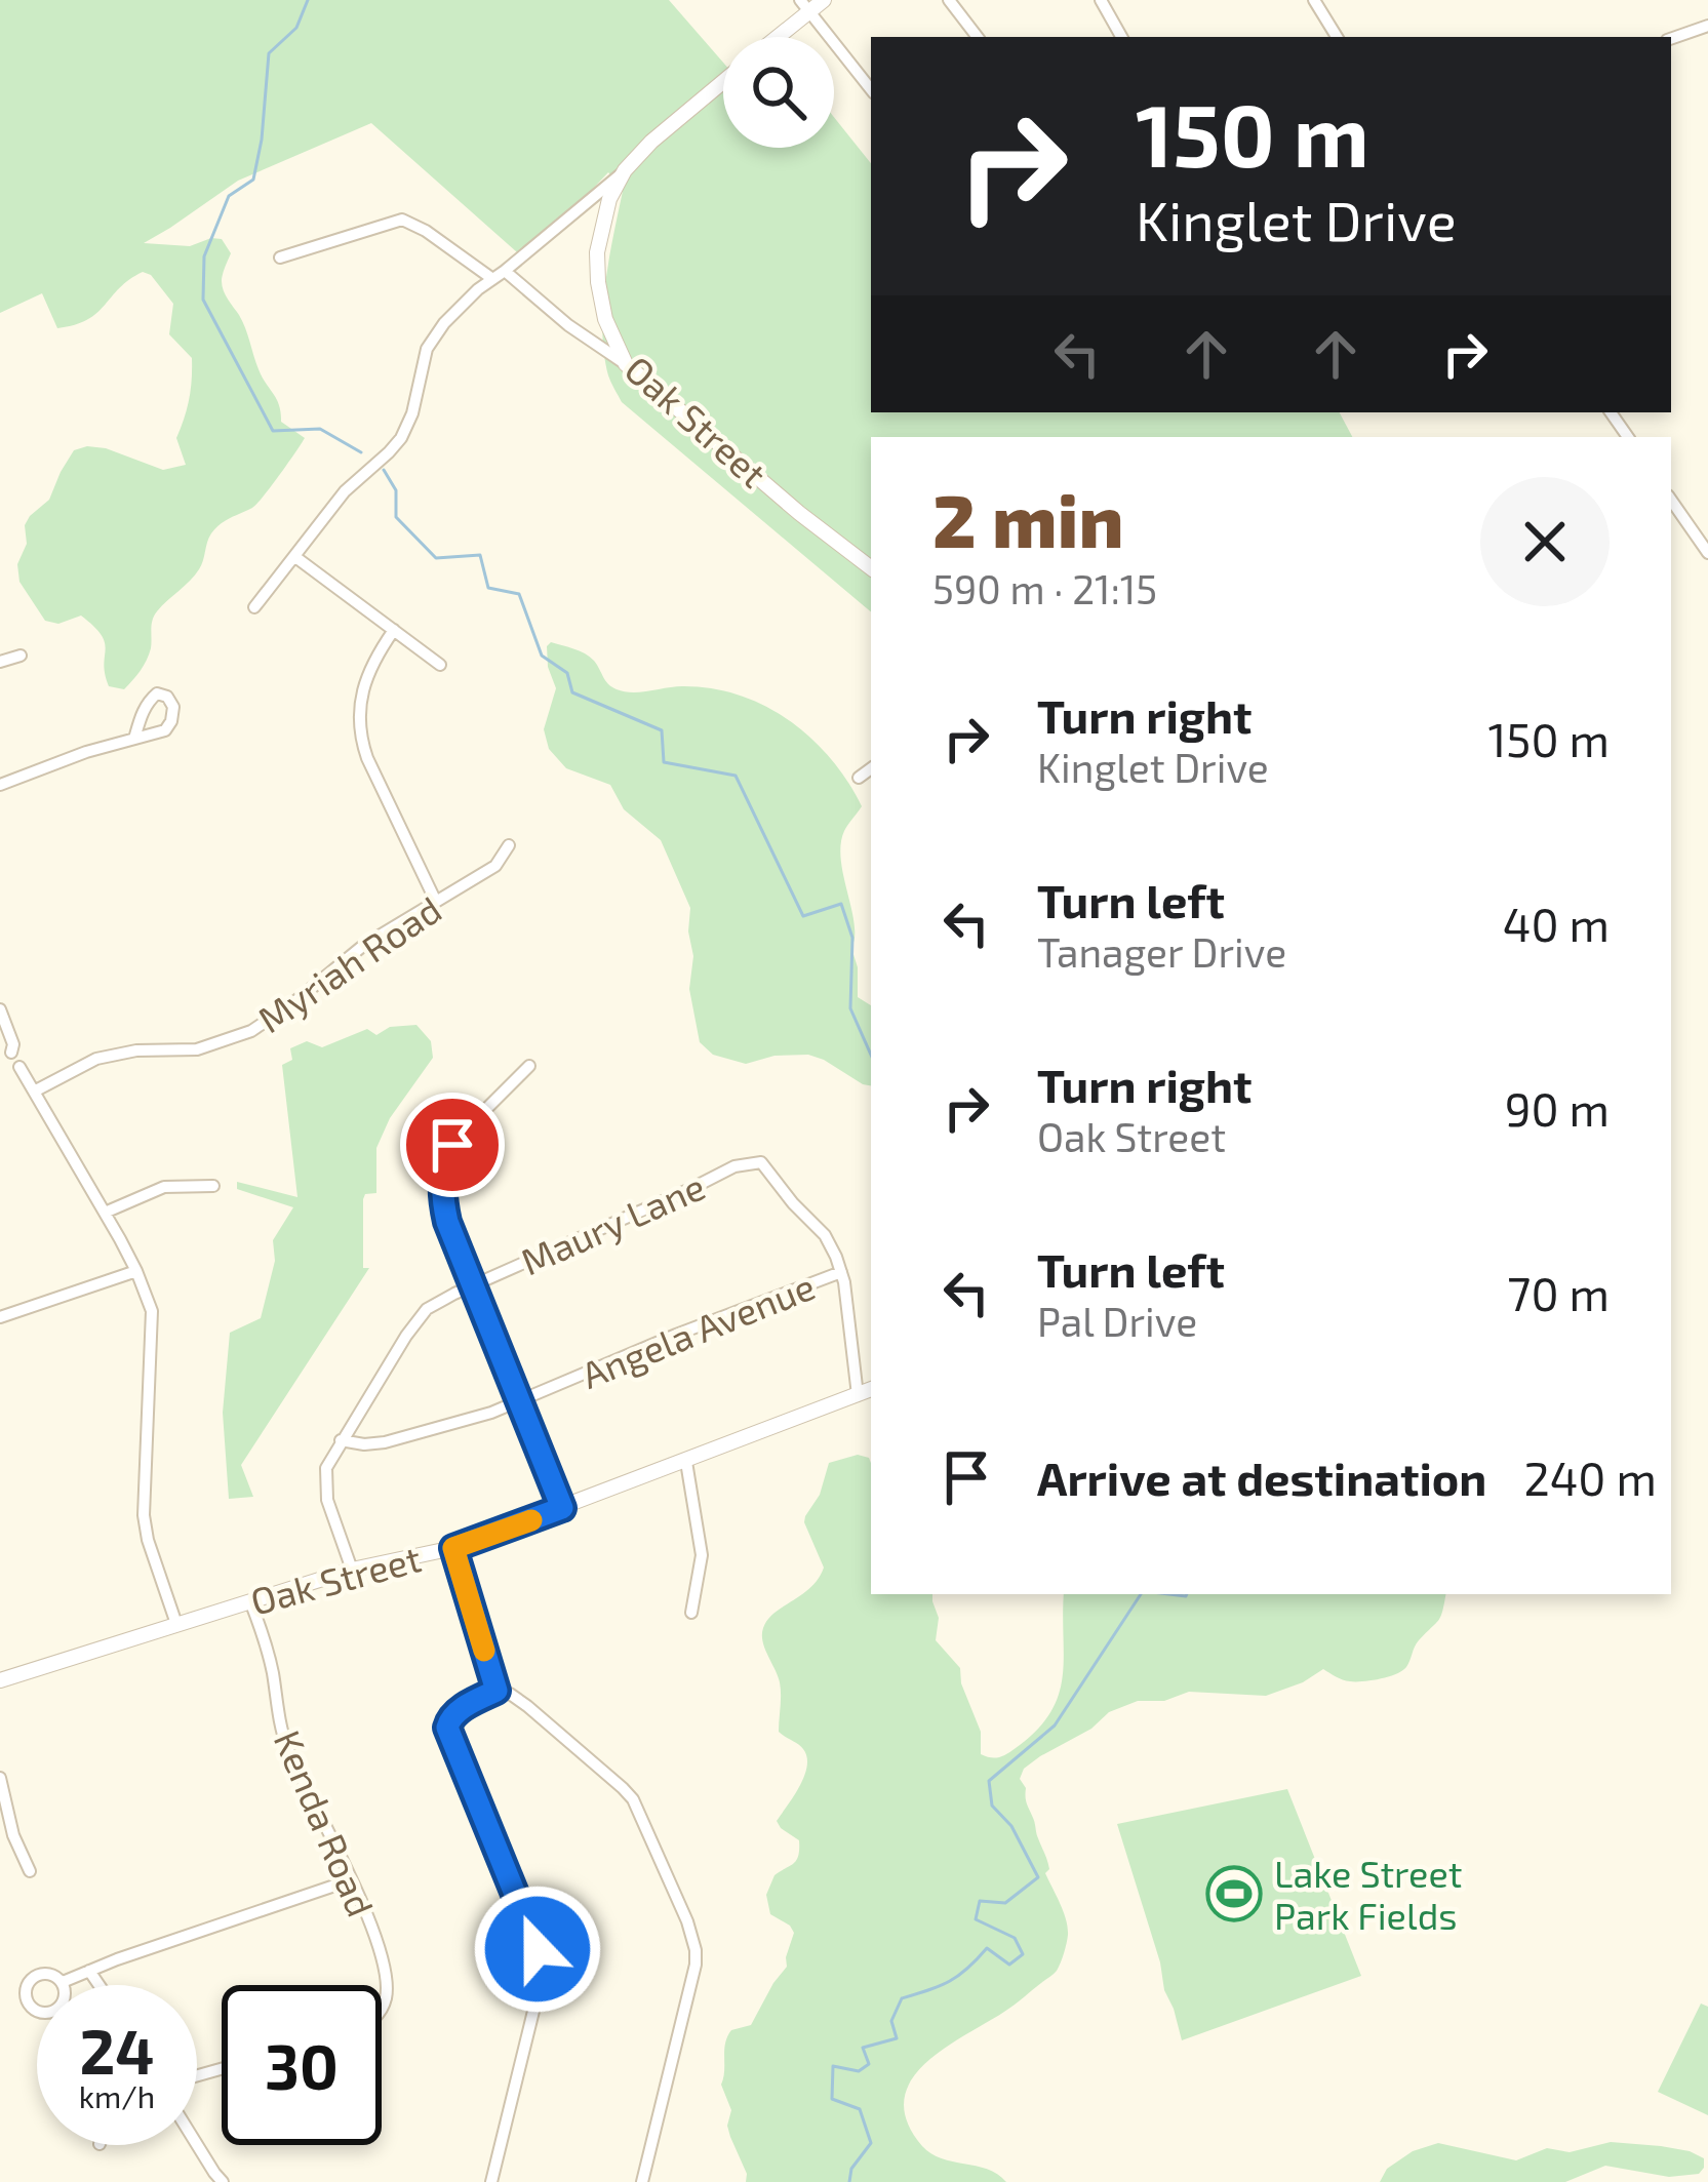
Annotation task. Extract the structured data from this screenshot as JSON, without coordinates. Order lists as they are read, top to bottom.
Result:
{
  "streets": {
    "street": [
      "Oak Street",
      "Myriah Road",
      "Maury Lane",
      "Angela Avenue",
      "Kenda Road"
    ]
  },
  "crossings": [
    ["Oak Street", "Maury Lane"],
    ["Oak Street", "Kenda Road"],
    ["Maury Lane", "Angela Avenue"]
  ],
  "places": {
    "sports": ["Lake Street Park Fields"]
  },
  "page": {
    "turn": ["150 m", "Kinglet Drive"],
    "heading": ["2 min", "590 m · 21:15"],
    "list": [
      {
        "name": "Turn right",
        "note": "Kinglet Drive",
        "value": "150 m"
      },
      {
        "name": "Turn left",
        "note": "Tanager Drive",
        "value": "40 m"
      },
      {
        "name": "Turn right",
        "note": "Oak Street",
        "value": "90 m"
      },
      {
        "name": "Turn left",
        "note": "Pal Drive",
        "value": "70 m"
      },
      {
        "name": "Arrive at destination",
        "value": "240 m"
      }
    ],
    "speed": "24 km/h",
    "limit": "30"
  }
}
